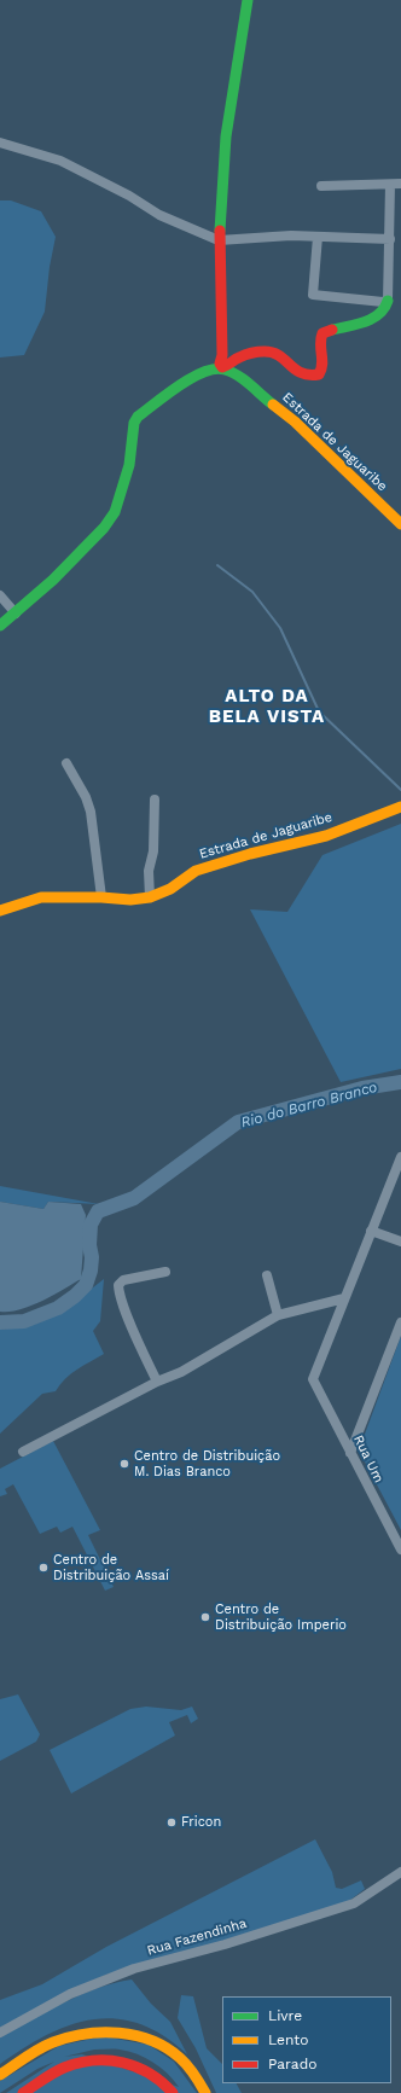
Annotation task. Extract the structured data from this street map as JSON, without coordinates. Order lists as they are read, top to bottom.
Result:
{
  "streets": {
    "main road": ["Estrada de Jaguaribe"],
    "street": ["Rua Um", "Rua Fazendinha"]
  },
  "districts": ["ALTO DA BELA VISTA"],
  "water": ["Rio do Barro Branco"],
  "places": [
    "Centro de Distribuição M. Dias Branco",
    "Centro de Distribuição Assaí",
    "Centro de Distribuição Imperio",
    "Fricon"
  ],
  "legend": ["Livre", "Lento", "Parado"]
}
